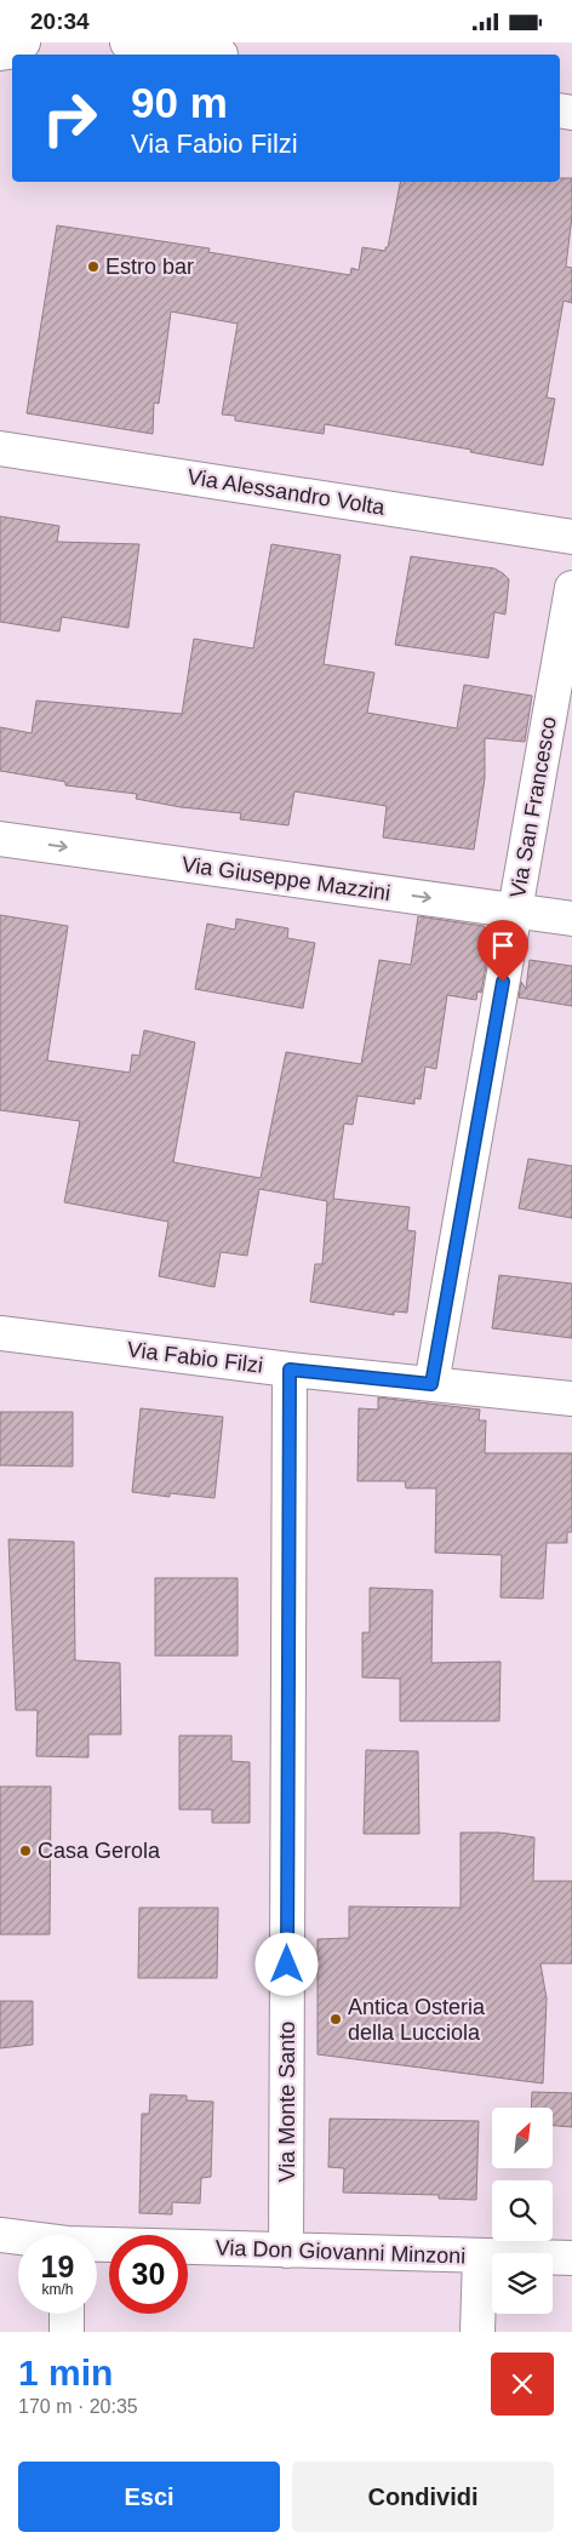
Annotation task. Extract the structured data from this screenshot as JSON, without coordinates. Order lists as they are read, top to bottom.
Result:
{
  "streets": {
    "street": [
      "Via Alessandro Volta",
      "Via San Francesco",
      "Via Giuseppe Mazzini",
      "Via Fabio Filzi",
      "Via Monte Santo",
      "Via Don Giovanni Minzoni"
    ]
  },
  "crossings": [
    ["Via San Francesco", "Via Giuseppe Mazzini"],
    ["Via San Francesco", "Via Fabio Filzi"],
    ["Via Fabio Filzi", "Via Monte Santo"],
    ["Via Monte Santo", "Via Don Giovanni Minzoni"]
  ],
  "one_way": ["Via Giuseppe Mazzini"],
  "places": ["Estro bar", "Casa Gerola", "Antica Osteria della Lucciola"],
  "north": "top right",
  "page": {
    "status": "20:34",
    "turn": ["90 m", "Via Fabio Filzi"],
    "speed": "19 km/h",
    "limit": "30",
    "heading": ["1 min", "170 m · 20:35"],
    "buttons": ["Esci", "Condividi"]
  }
}
